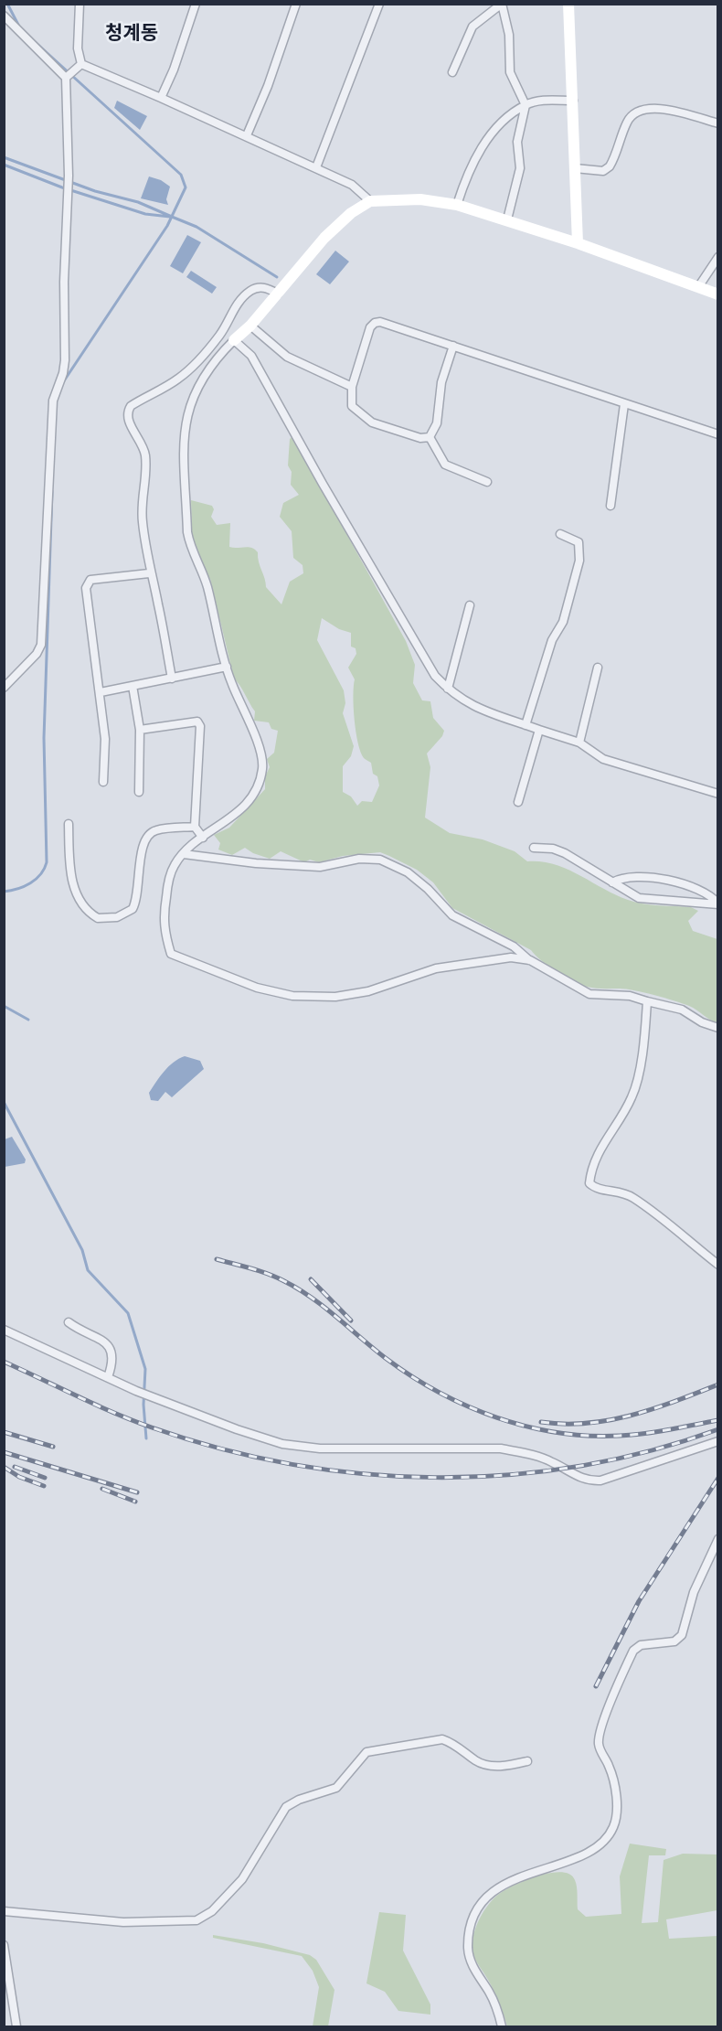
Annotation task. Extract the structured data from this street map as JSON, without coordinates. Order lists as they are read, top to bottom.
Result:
{
  "districts": ["청계동"]
}
